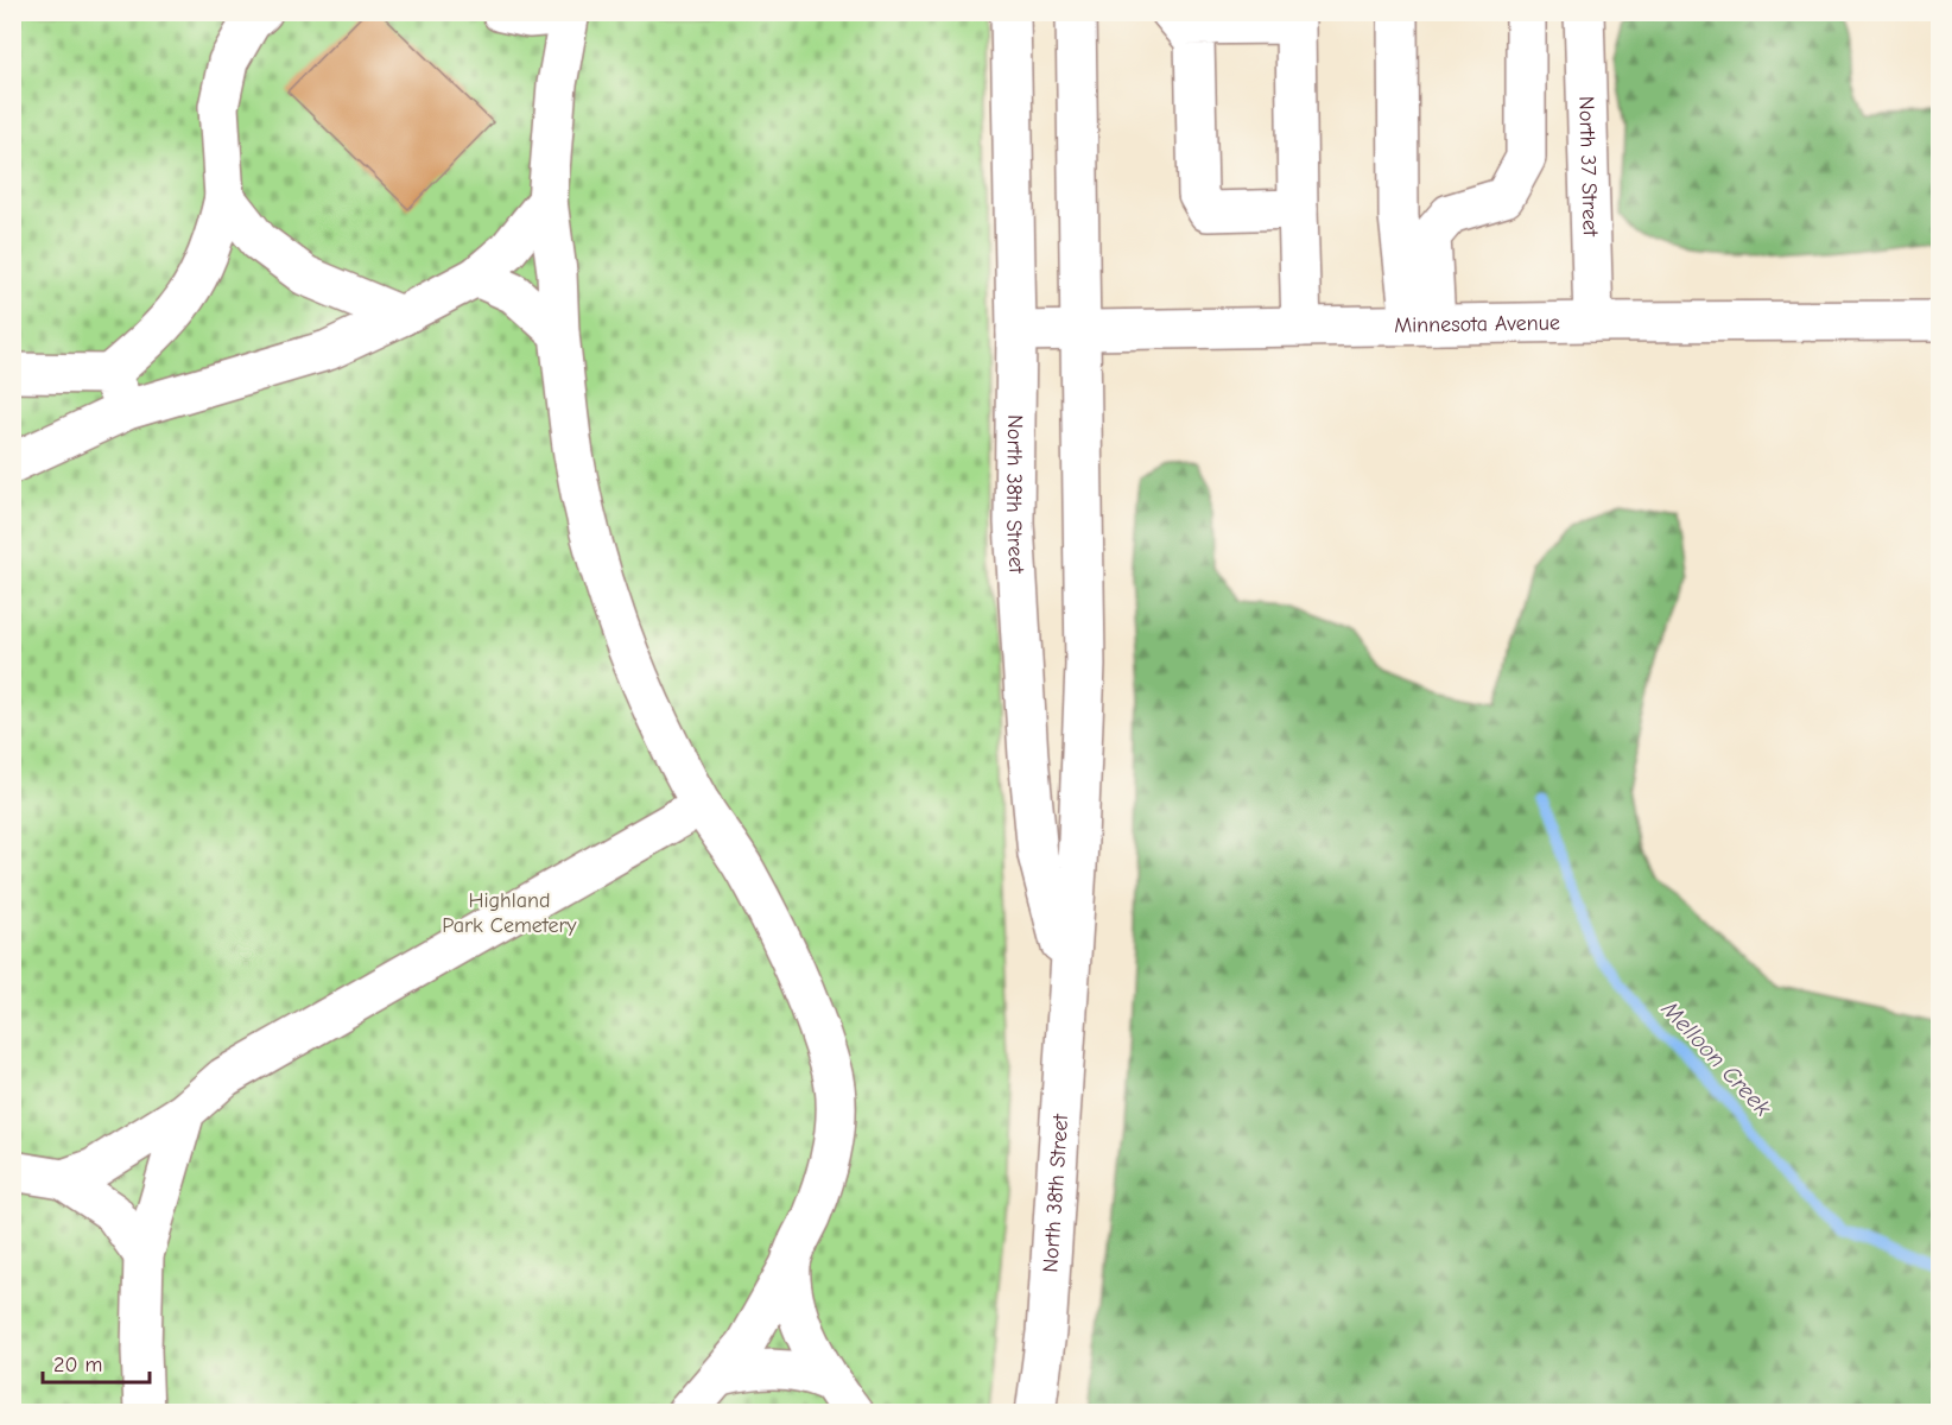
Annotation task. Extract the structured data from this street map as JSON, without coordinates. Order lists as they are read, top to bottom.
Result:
{
  "streets": {
    "main road": ["North 37 Street", "Minnesota Avenue", "North 38th Street"]
  },
  "crossings": [
    ["North 37 Street", "Minnesota Avenue"],
    ["Minnesota Avenue", "North 38th Street"]
  ],
  "water": ["Melloon Creek"],
  "parks": ["Highland Park Cemetery"],
  "scale_bar": "20 m"
}
